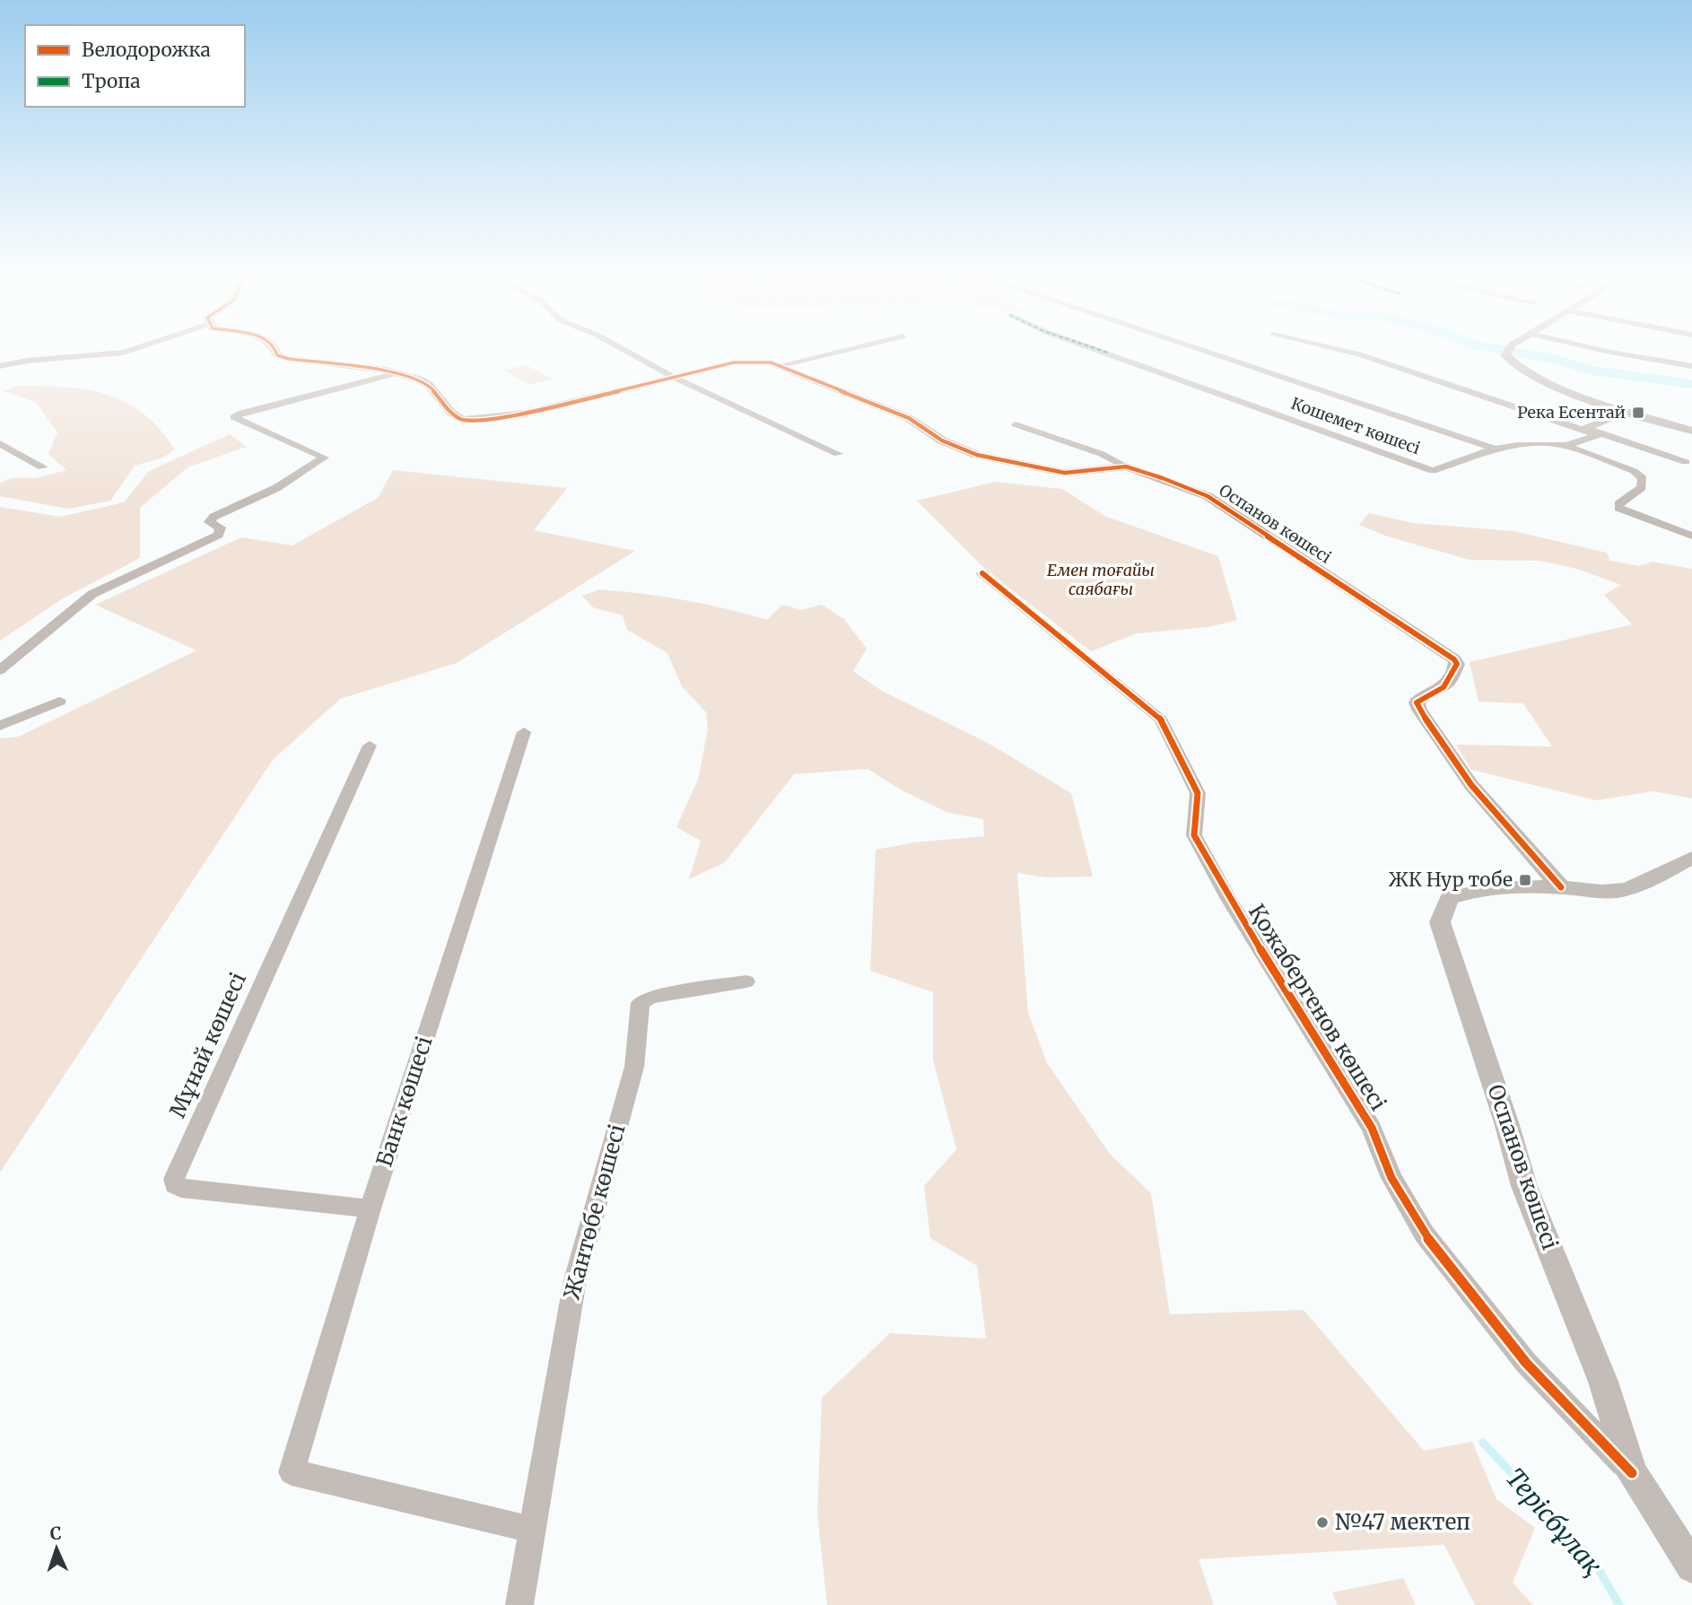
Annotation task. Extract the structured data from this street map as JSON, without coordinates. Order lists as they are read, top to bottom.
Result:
{
  "streets": {
    "street": [
      "Кошемет көшесі",
      "Оспанов көшесі",
      "Қожабергенов көшесі",
      "Мұнай көшесі",
      "Банк көшесі",
      "Жантөбе көшесі"
    ]
  },
  "crossings": [
    ["Оспанов көшесі", "Қожабергенов көшесі"],
    ["Мұнай көшесі", "Банк көшесі"],
    ["Банк көшесі", "Жантөбе көшесі"]
  ],
  "water": ["Терісбұлақ"],
  "parks": ["Емен тоғайы саябағы"],
  "places": {
    "transit": ["Река Есентай", "ЖК Нур тобе"],
    "other": ["№47 мектеп"]
  },
  "legend": ["Велодорожка", "Тропа"],
  "north": "top"
}
